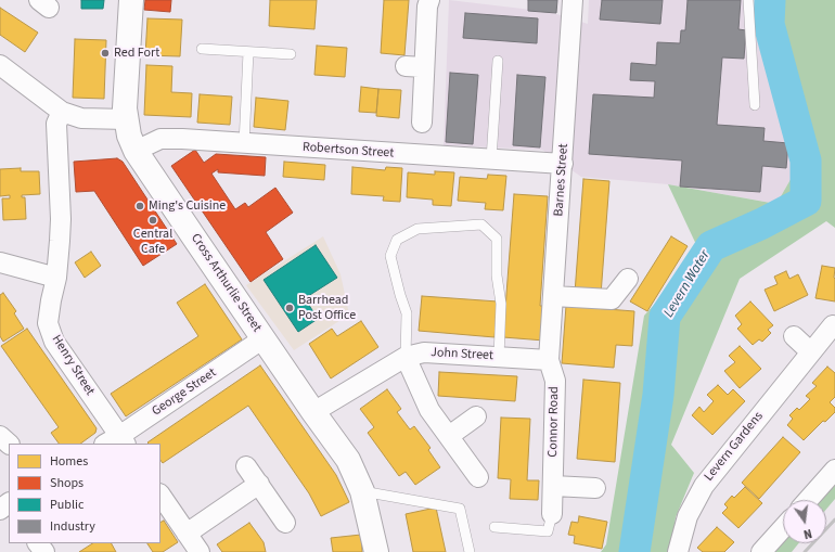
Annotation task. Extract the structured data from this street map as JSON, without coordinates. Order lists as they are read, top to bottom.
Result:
{
  "streets": {
    "main road": ["Cross Arthurlie Street"],
    "street": [
      "Robertson Street",
      "Barnes Street",
      "John Street",
      "Henry Street",
      "George Street",
      "Connor Road",
      "Levern Gardens"
    ]
  },
  "crossings": [
    ["Robertson Street", "Barnes Street"],
    ["Robertson Street", "Cross Arthurlie Street"],
    ["Barnes Street", "John Street"],
    ["Barnes Street", "Connor Road"],
    ["Cross Arthurlie Street", "John Street"],
    ["Cross Arthurlie Street", "George Street"],
    ["John Street", "Connor Road"],
    ["Henry Street", "George Street"]
  ],
  "water": ["Levern Water"],
  "places": [
    "Red Fort",
    "Ming's Cuisine",
    "Central Cafe",
    "Barrhead Post Office"
  ],
  "legend": [
    "Homes",
    "Shops",
    "Public",
    "Industry"
  ],
  "north": "bottom"
}
